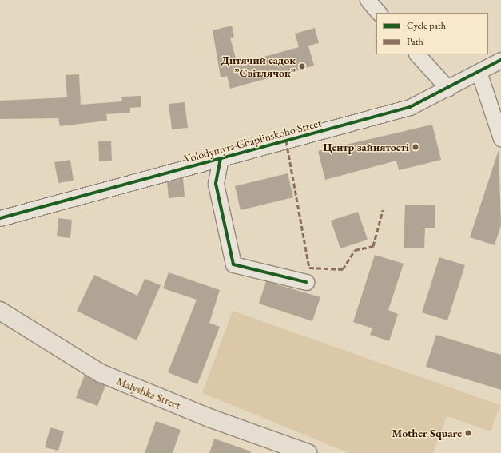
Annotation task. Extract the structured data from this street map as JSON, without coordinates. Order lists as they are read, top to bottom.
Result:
{
  "streets": {
    "main road": ["Malyshka Street"],
    "street": ["Volodymyra Chaplinskoho Street"]
  },
  "places": ["Дитячий садок ”Світлячок”", "Центр зайнятості", "Mother Square"],
  "legend": ["Cycle path", "Path"]
}
